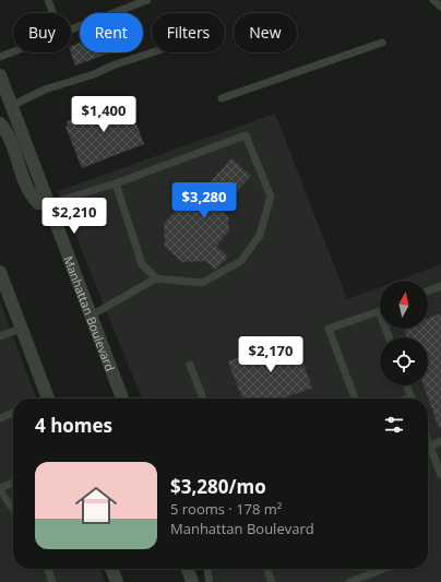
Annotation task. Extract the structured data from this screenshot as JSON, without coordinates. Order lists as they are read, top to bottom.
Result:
{
  "streets": {
    "street": ["Manhattan Boulevard"]
  },
  "north": "top",
  "page": {
    "chip": [
      "Buy",
      "Rent",
      "Filters",
      "New"
    ],
    "price": [
      "$1,400",
      "$3,280",
      "$2,210",
      "$2,170"
    ],
    "heading": "4 homes",
    "list": [
      {
        "name": "$3,280/mo",
        "note": "5 rooms · 178 m² · Manhattan Boulevard"
      }
    ]
  }
}
